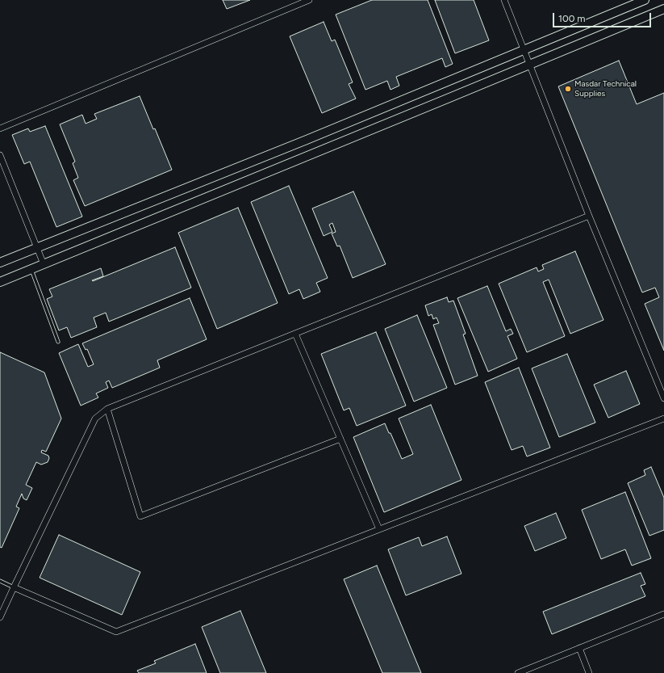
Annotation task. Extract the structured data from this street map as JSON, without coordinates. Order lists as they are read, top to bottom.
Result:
{
  "places": ["Masdar Technical Supplies"],
  "scale_bar": "100 m"
}
